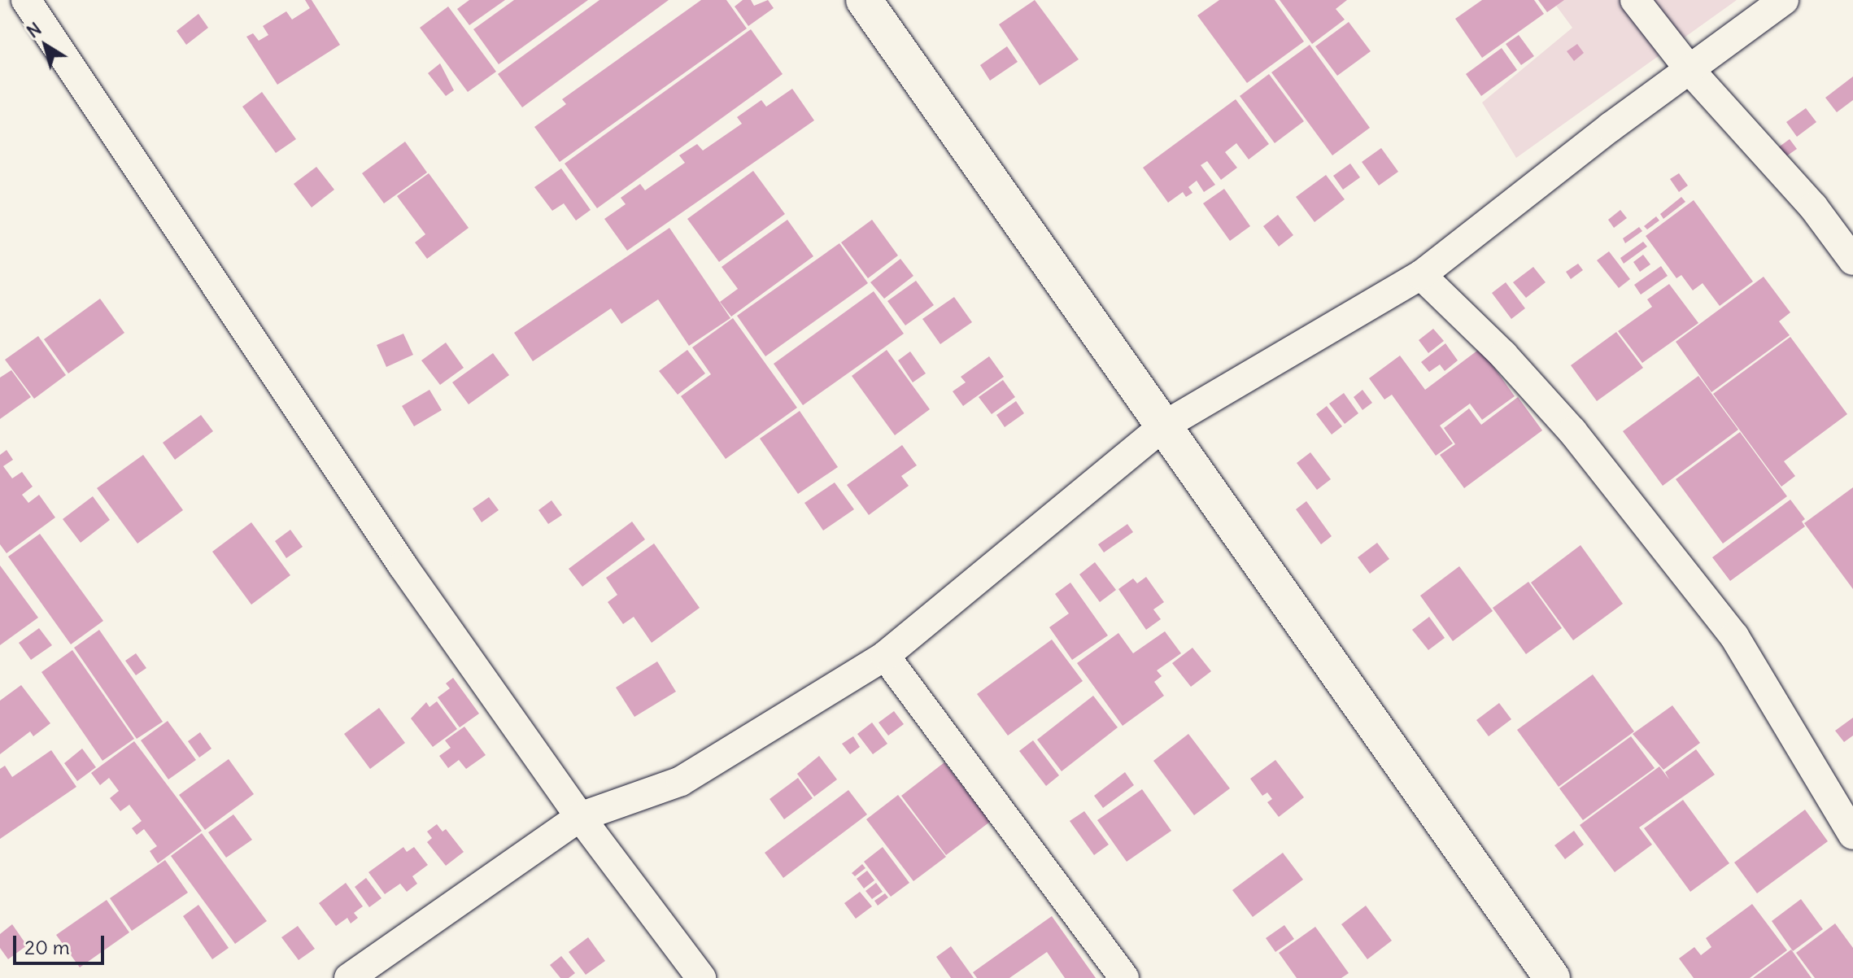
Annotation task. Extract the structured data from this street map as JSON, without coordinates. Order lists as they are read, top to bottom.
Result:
{
  "scale_bar": "20 m",
  "north": "top left"
}
